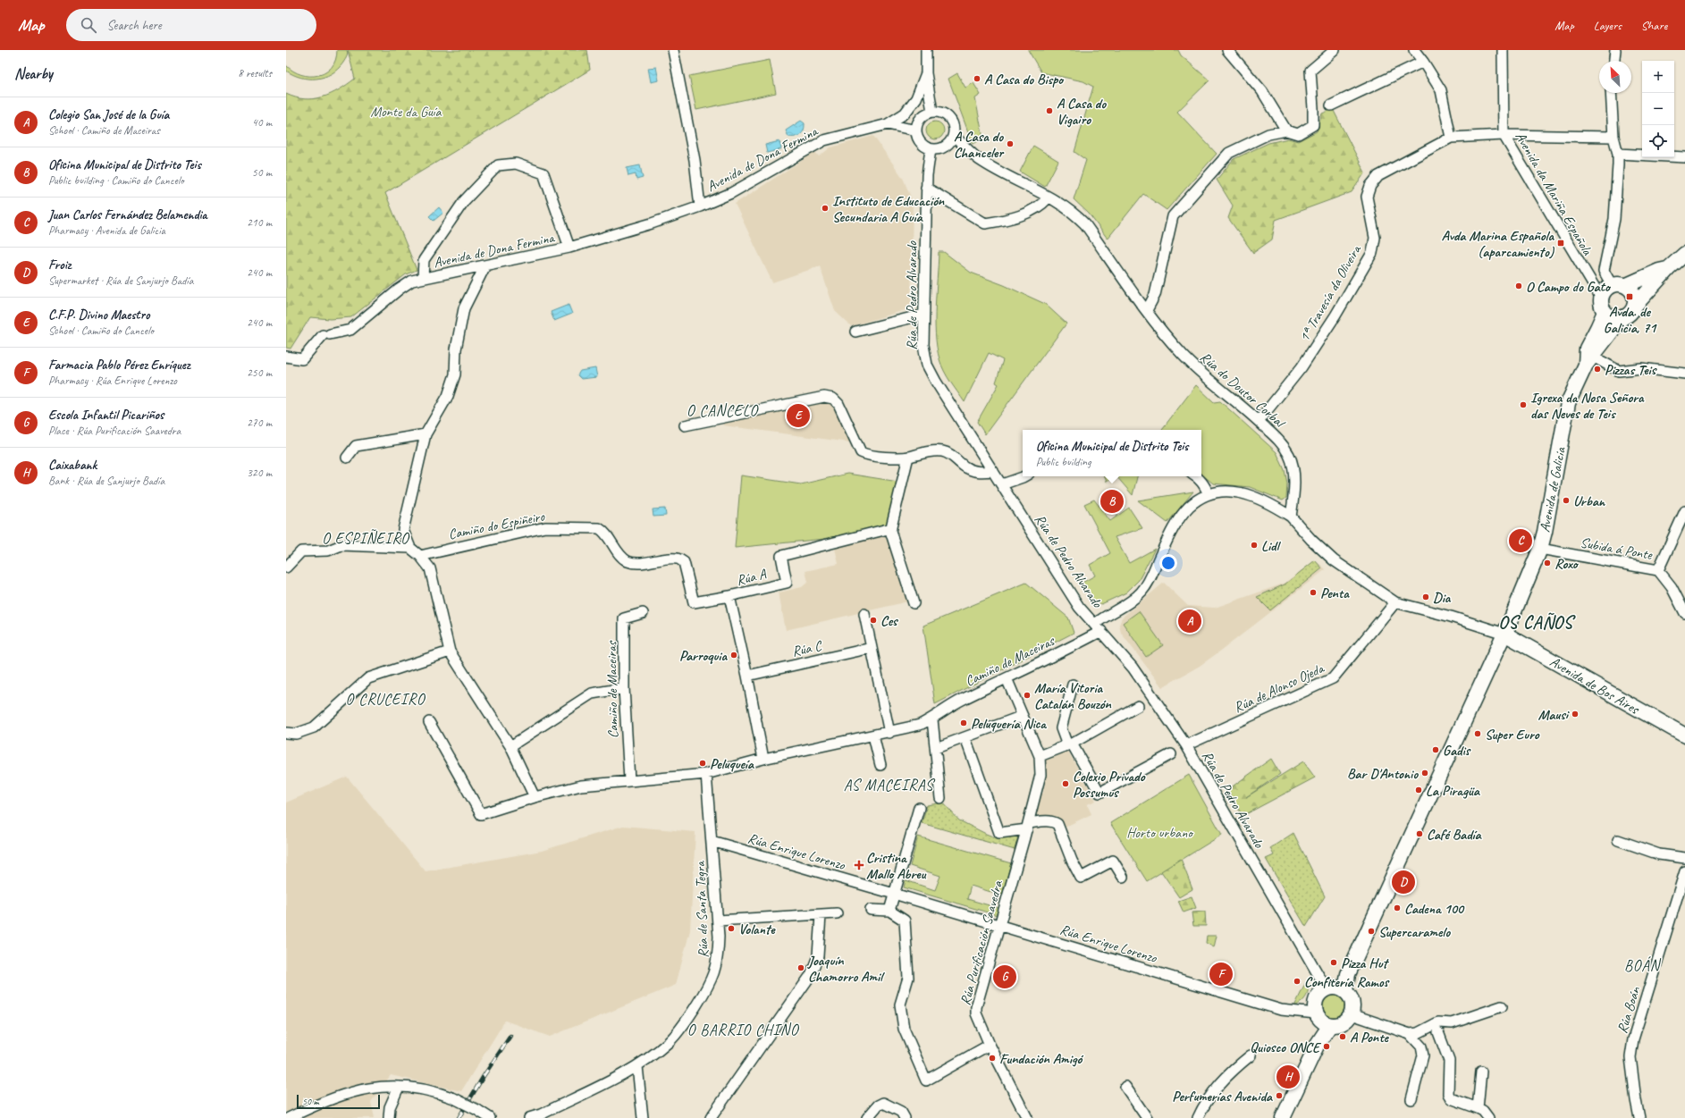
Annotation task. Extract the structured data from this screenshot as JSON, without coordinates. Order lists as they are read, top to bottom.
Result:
{
  "streets": {
    "main road": ["Avenida de Galicia", "Avenida de Bos Aires"],
    "street": [
      "Avenida de Dona Fermina",
      "Avenida da Mariña Española",
      "1ª Travesía da Oliveira",
      "Rúa de Pedro Alvarado",
      "Rúa do Doutor Corbal",
      "Camiño do Espiñeiro",
      "Subida á Ponte",
      "Rúa A",
      "Rúa C",
      "Camiño de Maceiras",
      "Rúa de Alonso Ojeda",
      "Rúa Enrique Lorenzo",
      "Rúa de Santa Tegra",
      "Rúa Purificación Saavedra",
      "Rúa Boán"
    ]
  },
  "crossings": [
    ["Avenida da Mariña Española", "1ª Travesía da Oliveira"],
    ["Avenida da Mariña Española", "Avenida de Galicia"],
    ["1ª Travesía da Oliveira", "Rúa do Doutor Corbal"],
    ["Rúa de Pedro Alvarado", "Rúa do Doutor Corbal"],
    ["Rúa de Pedro Alvarado", "Avenida de Galicia"],
    ["Rúa de Pedro Alvarado", "Camiño de Maceiras"],
    ["Rúa de Pedro Alvarado", "Rúa de Alonso Ojeda"],
    ["Rúa de Pedro Alvarado", "Rúa Enrique Lorenzo"],
    ["Rúa do Doutor Corbal", "Camiño de Maceiras"],
    ["Avenida de Galicia", "Subida á Ponte"],
    ["Avenida de Galicia", "Avenida de Bos Aires"],
    ["Avenida de Galicia", "Rúa Enrique Lorenzo"],
    ["Camiño do Espiñeiro", "Rúa A"],
    ["Camiño de Maceiras", "Rúa de Santa Tegra"],
    ["Camiño de Maceiras", "Rúa Purificación Saavedra"],
    ["Rúa Enrique Lorenzo", "Rúa de Santa Tegra"],
    ["Rúa Enrique Lorenzo", "Rúa Purificación Saavedra"]
  ],
  "districts": [
    "O CANCELO",
    "O ESPIÑEIRO",
    "OS CAÑOS",
    "O CRUCEIRO",
    "AS MACEIRAS",
    "BOÁN",
    "O BARRIO CHINO"
  ],
  "parks": ["Monte da Guía", "Horto urbano"],
  "places": {
    "other": [
      "A Casa do Bispo",
      "A Casa do Vigairo",
      "A Casa do Chanceler",
      "Instituto de Educación Secundaria A Guía",
      "O Campo do Gato",
      "Pizzas Teis",
      "Igrexa da Nosa Señora das Neves de Teis",
      "Urban",
      "Lidl",
      "Roxo",
      "Penta",
      "Dia",
      "Ces",
      "Parroquia",
      "María Vitoria Catalán Bouzón",
      "Mausi",
      "Peluquería Nica",
      "Super Euro",
      "Gadis",
      "Peluqueía",
      "Bar D'Antonio",
      "Colexio Privado Possumus",
      "La Piragüa",
      "Café Badía",
      "Cadena 100",
      "Volante",
      "Supercaramelo",
      "Pizza Hut",
      "Joaquín Chamorro Amil",
      "Confitería Ramos",
      "A Ponte",
      "Quiosco ONCE",
      "Fundación Amigó",
      "Perfumerías Avenida"
    ],
    "transit": ["Avda Marina Española (aparcamiento)", "Avda. de Galicia, 71"],
    "health": ["Cristina Mallo Abreu"]
  },
  "scale_bar": "50 m",
  "north": "top left",
  "page": {
    "header": "Map",
    "search": "Search here",
    "nav": ["Map", "Layers", "Share"],
    "heading": ["Nearby", "8 results"],
    "map_buttons": ["+", "−"],
    "list": [
      {
        "mark": "A",
        "name": "Colegio San José de la Guía",
        "note": "School · Camiño de Maceiras",
        "value": "40 m"
      },
      {
        "mark": "B",
        "name": "Oficina Municipal de Distrito Teis",
        "note": "Public building · Camiño do Cancelo",
        "value": "50 m"
      },
      {
        "mark": "C",
        "name": "Juan Carlos Fernández Belamendia",
        "note": "Pharmacy · Avenida de Galicia",
        "value": "210 m"
      },
      {
        "mark": "D",
        "name": "Froiz",
        "note": "Supermarket · Rúa de Sanjurjo Badía",
        "value": "240 m"
      },
      {
        "mark": "E",
        "name": "C.F.P. Divino Maestro",
        "note": "School · Camiño do Cancelo",
        "value": "240 m"
      },
      {
        "mark": "F",
        "name": "Farmacia Pablo Pérez Enríquez",
        "note": "Pharmacy · Rúa Enrique Lorenzo",
        "value": "250 m"
      },
      {
        "mark": "G",
        "name": "Escola Infantil Picariños",
        "note": "Place · Rúa Purificación Saavedra",
        "value": "270 m"
      },
      {
        "mark": "H",
        "name": "Caixabank",
        "note": "Bank · Rúa de Sanjurjo Badía",
        "value": "320 m"
      }
    ],
    "pins": [
      "E",
      "B",
      "C",
      "A",
      "D",
      "F",
      "G",
      "H"
    ],
    "popup": ["Oficina Municipal de Distrito Teis", "Public building"],
    "scale": "50 m"
  }
}
